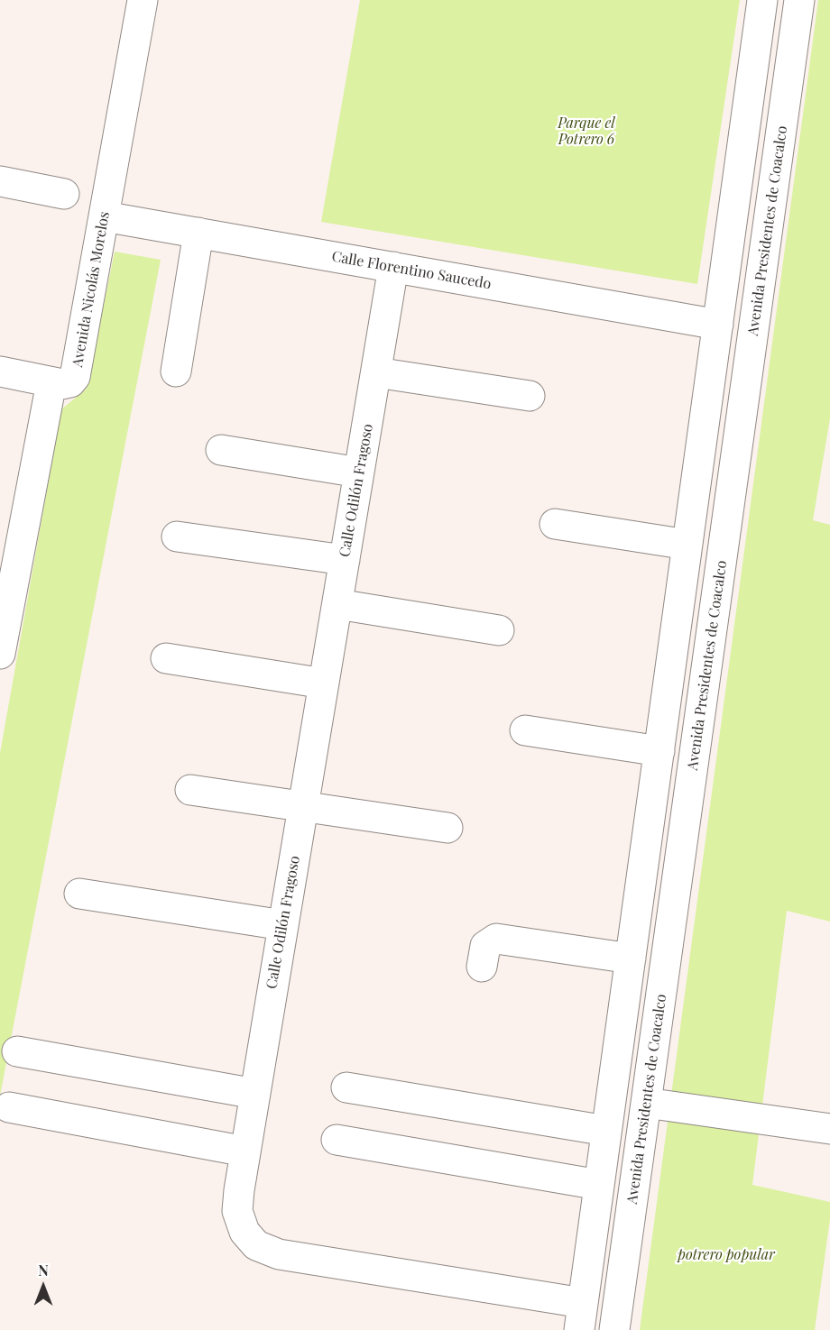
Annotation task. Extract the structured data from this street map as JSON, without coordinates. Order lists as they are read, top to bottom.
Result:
{
  "streets": {
    "street": [
      "Avenida Presidentes de Coacalco",
      "Calle Florentino Saucedo",
      "Avenida Nicolás Morelos",
      "Calle Odilón Fragoso"
    ]
  },
  "crossings": [
    ["Calle Florentino Saucedo", "Avenida Nicolás Morelos"],
    ["Calle Florentino Saucedo", "Calle Odilón Fragoso"]
  ],
  "parks": ["Parque el Potrero 6", "potrero popular"],
  "north": "top"
}
